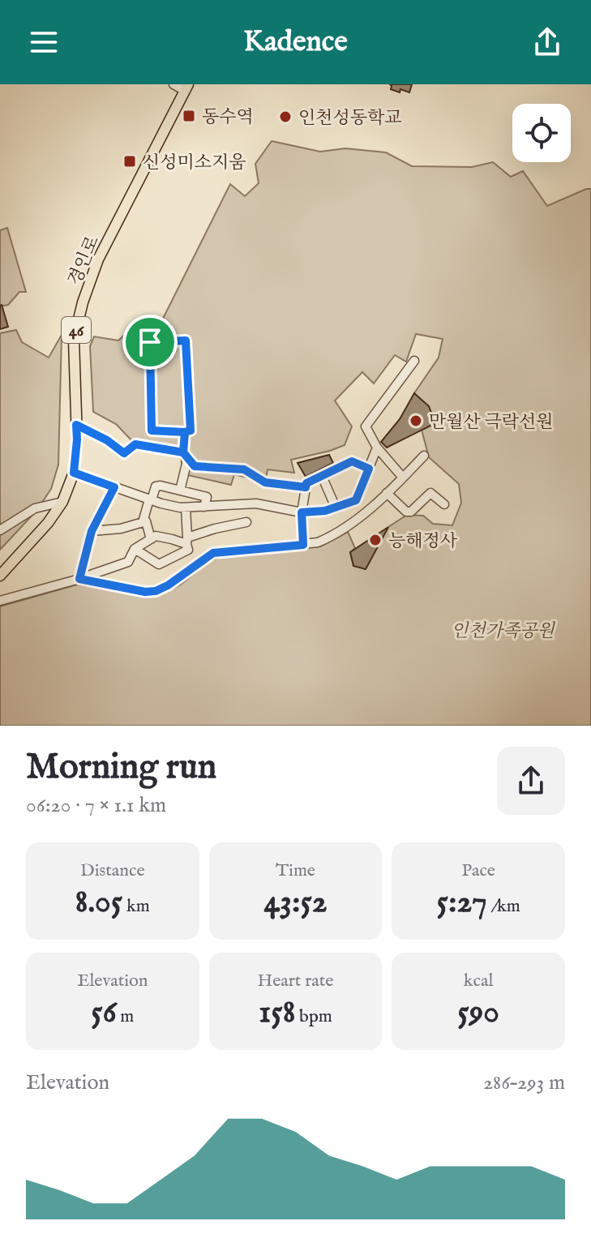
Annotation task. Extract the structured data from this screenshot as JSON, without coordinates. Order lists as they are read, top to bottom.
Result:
{
  "streets": {
    "main road": ["경인로", "46"]
  },
  "parks": ["인천가족공원"],
  "places": {
    "transit": ["동수역", "신성미소지움"],
    "other": ["인천성동학교", "만월산 극락선원", "능해정사"]
  },
  "page": {
    "header": "Kadence",
    "heading": ["Morning run", "06:20 · 7 × 1.1 km"],
    "stats": [
      ["Distance", "8.05 km"],
      ["Time", "43:52"],
      ["Pace", "5:27 /km"],
      ["Elevation", "56 m"],
      ["Heart rate", "158 bpm"],
      ["kcal", "590"]
    ],
    "chart": ["Elevation", "286–293 m"]
  }
}
